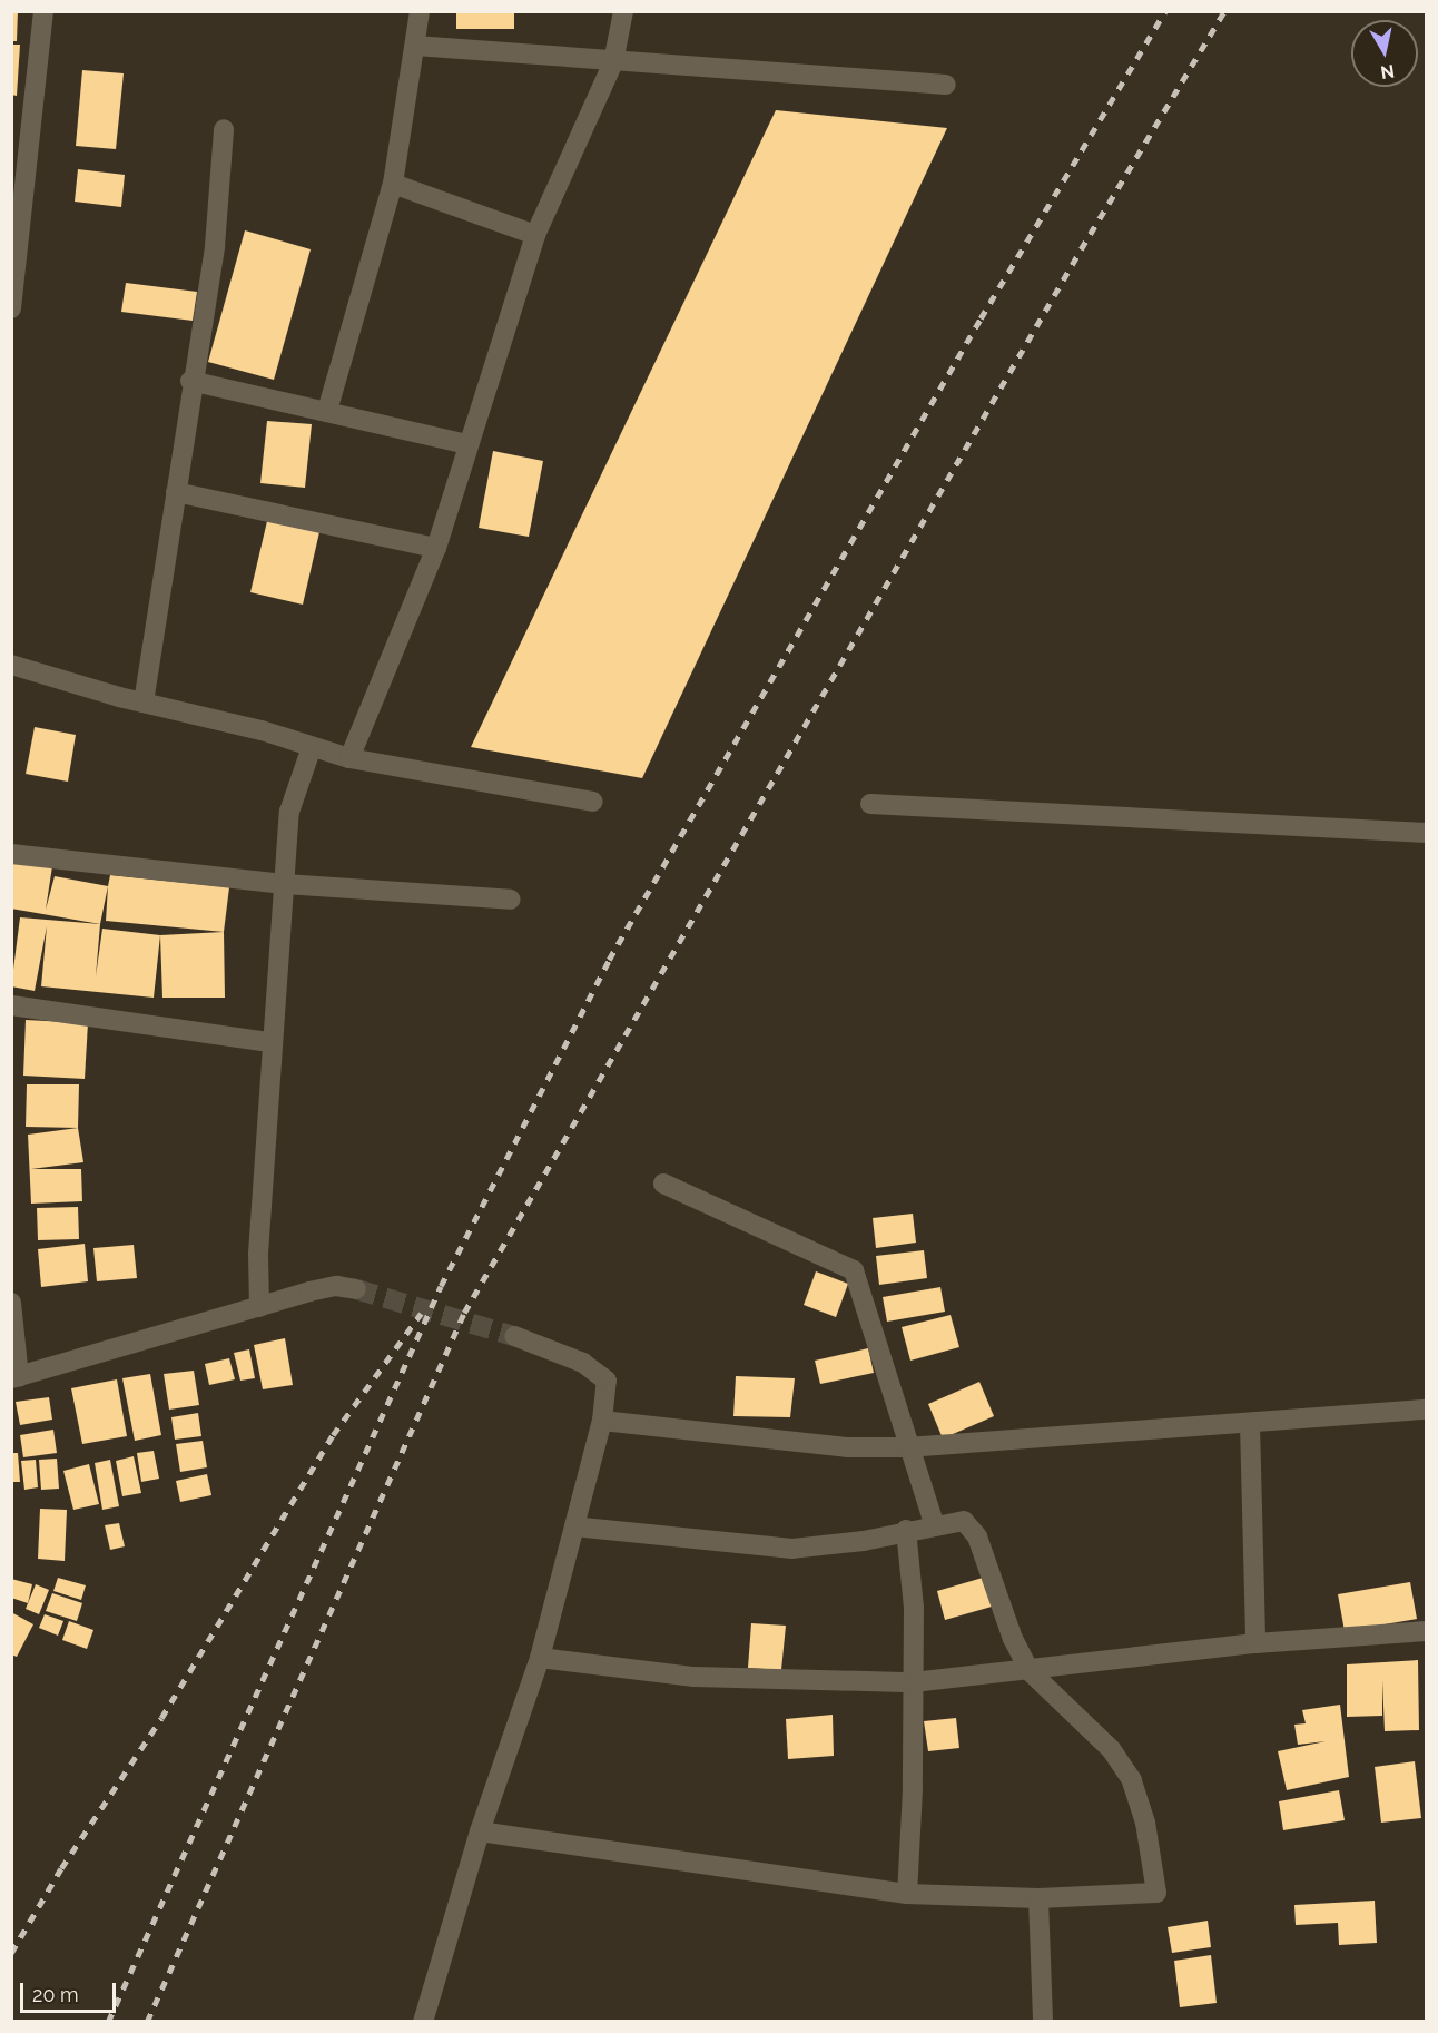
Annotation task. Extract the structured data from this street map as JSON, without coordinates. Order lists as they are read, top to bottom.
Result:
{
  "scale_bar": "20 m",
  "north": "bottom"
}
